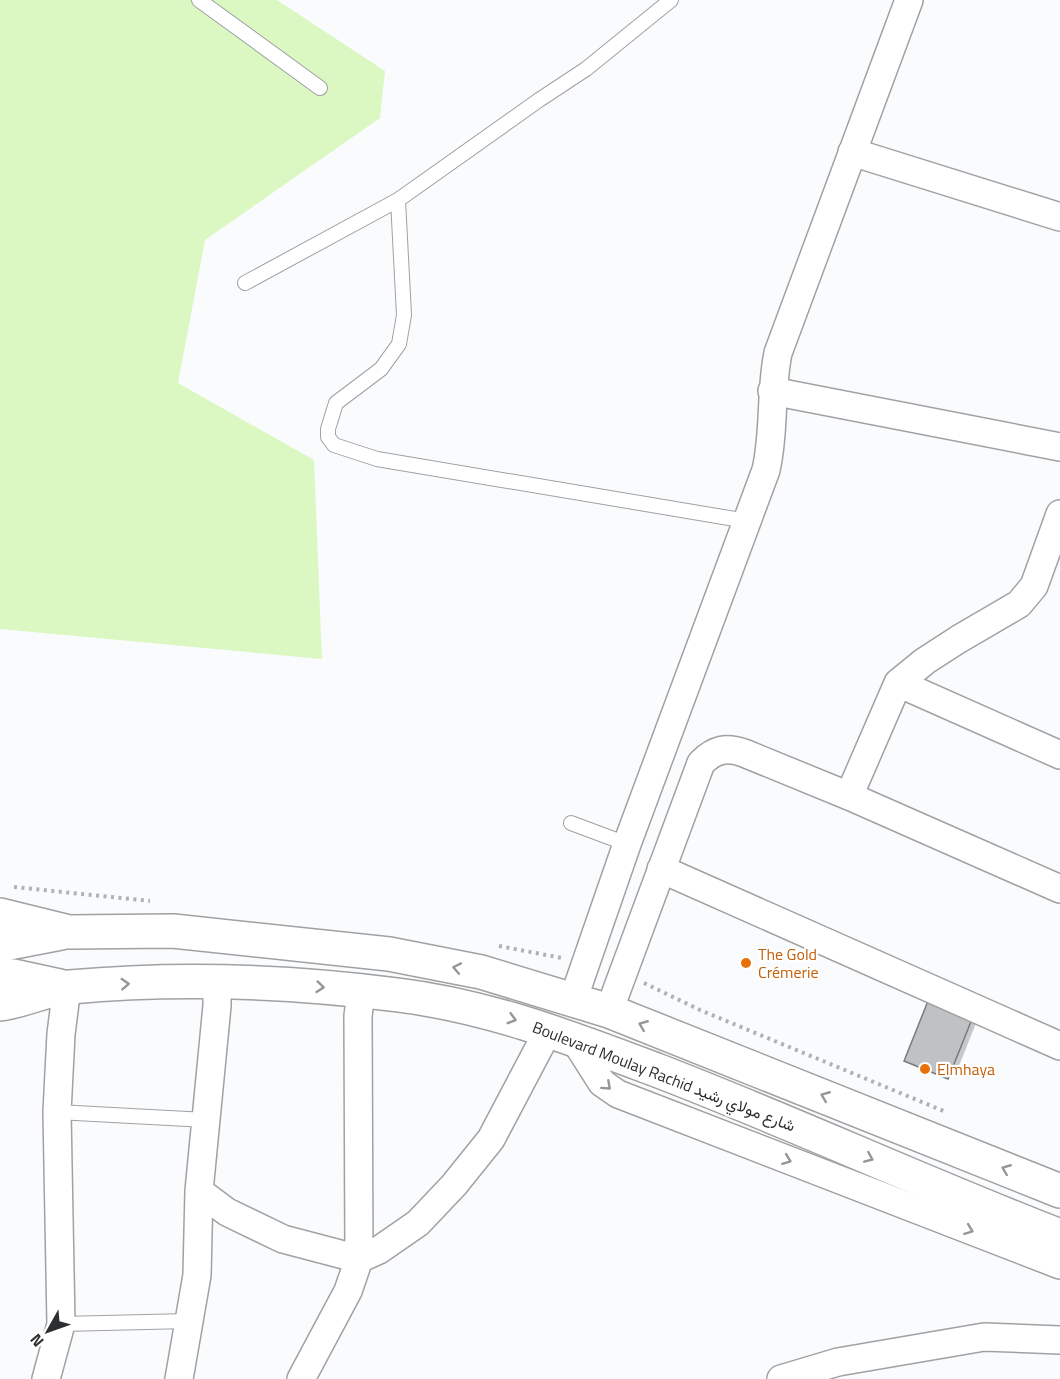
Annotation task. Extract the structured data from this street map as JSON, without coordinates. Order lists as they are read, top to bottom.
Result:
{
  "streets": {
    "main road": ["Boulevard Moulay Rachid شارع مولاي رشيد"]
  },
  "places": ["The Gold Crémerie", "Elmhaya"],
  "north": "bottom left"
}
